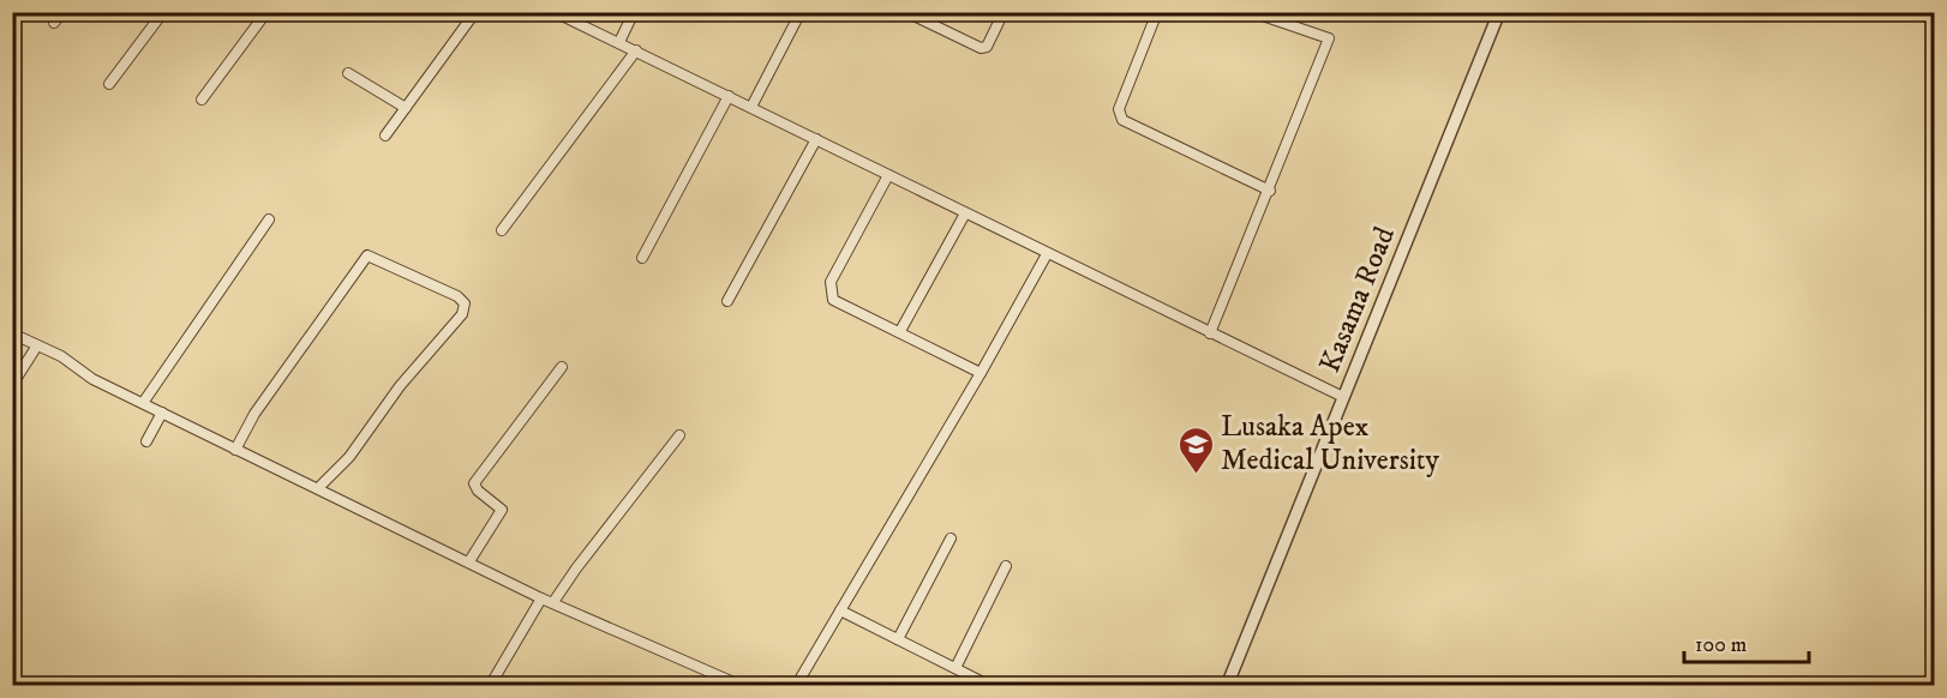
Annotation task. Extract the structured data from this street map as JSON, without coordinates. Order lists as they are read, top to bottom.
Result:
{
  "streets": {
    "street": ["Kasama Road"]
  },
  "places": {
    "school or university": ["Lusaka Apex Medical University"]
  },
  "scale_bar": "100 m"
}
